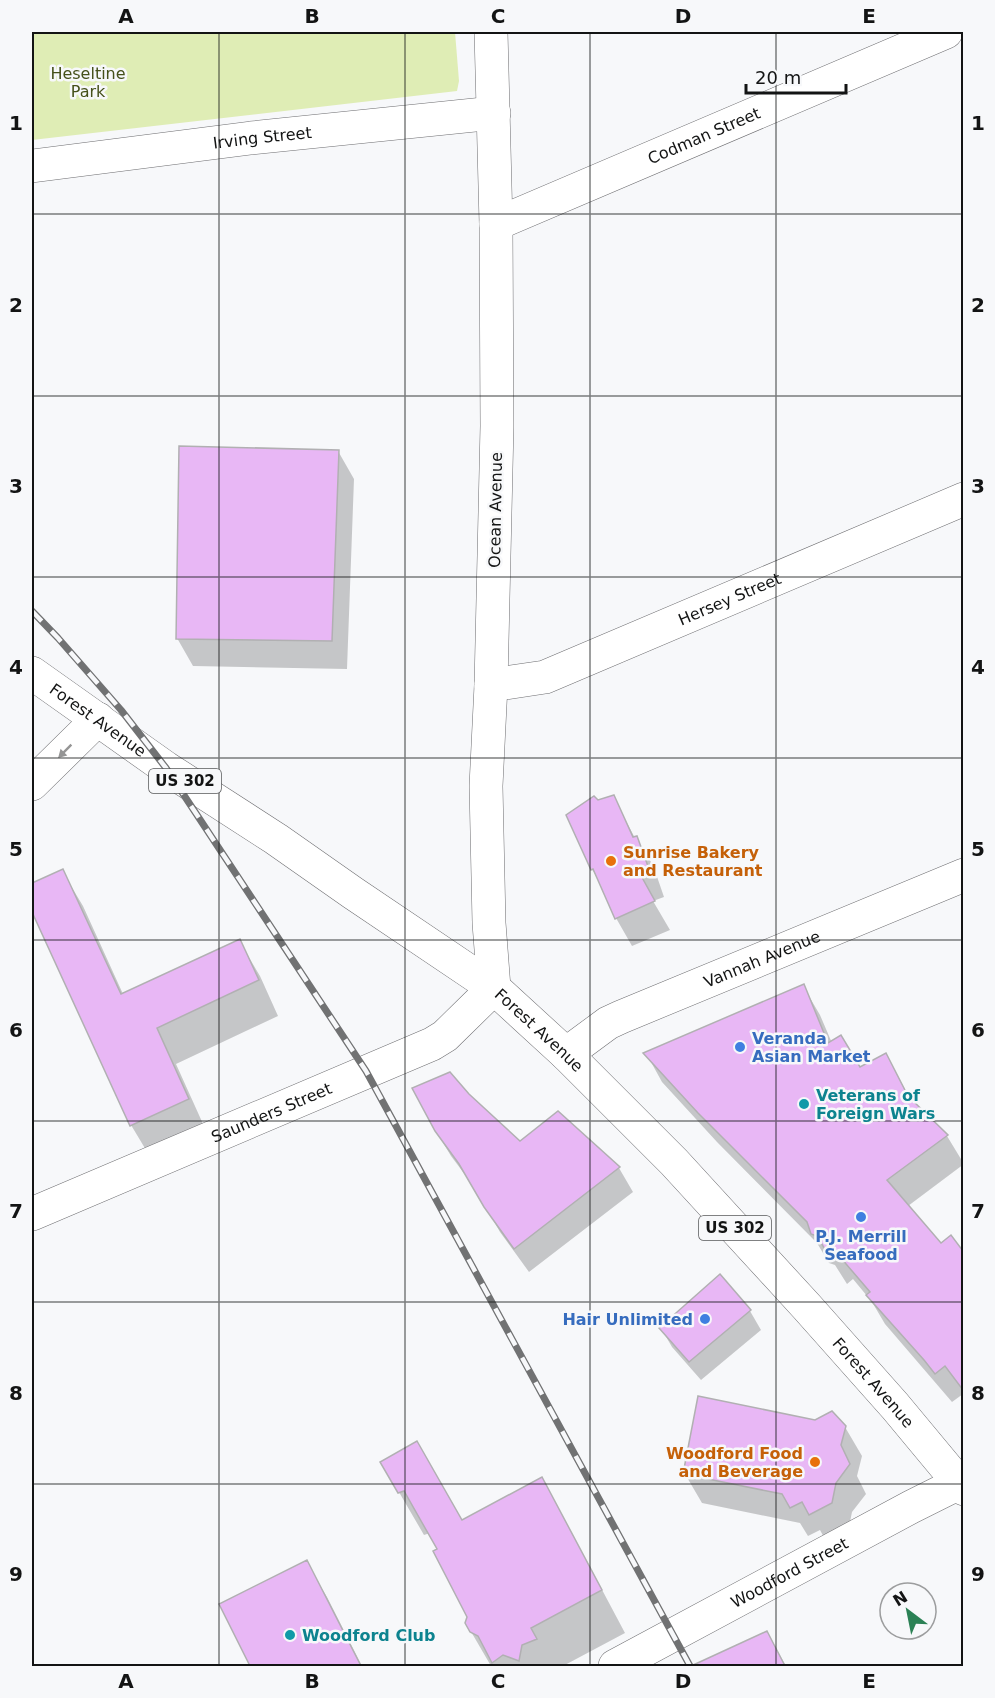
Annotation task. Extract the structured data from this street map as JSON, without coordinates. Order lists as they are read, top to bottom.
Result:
{
  "streets": {
    "main road": [
      "Codman Street",
      "Irving Street",
      "Ocean Avenue",
      "Hersey Street",
      "Forest Avenue",
      "US 302",
      "Vannah Avenue",
      "Saunders Street",
      "Woodford Street"
    ]
  },
  "crossings": [
    ["Codman Street", "Ocean Avenue"],
    ["Irving Street", "Ocean Avenue"],
    ["Ocean Avenue", "Hersey Street"],
    ["Ocean Avenue", "Forest Avenue"],
    ["Ocean Avenue", "Saunders Street"],
    ["Forest Avenue", "Vannah Avenue"],
    ["Forest Avenue", "Saunders Street"],
    ["Forest Avenue", "Woodford Street"]
  ],
  "parks": ["Heseltine Park"],
  "places": [
    "Sunrise Bakery and Restaurant",
    "Veranda Asian Market",
    "Veterans of Foreign Wars",
    "P.J. Merrill Seafood",
    "Hair Unlimited",
    "Woodford Food and Beverage",
    "Woodford Club"
  ],
  "scale_bar": "20 m",
  "north": "top left",
  "grid": {
    "columns": [
      "A",
      "B",
      "C",
      "D",
      "E"
    ],
    "rows": [
      "1",
      "2",
      "3",
      "4",
      "5",
      "6",
      "7",
      "8",
      "9"
    ]
  }
}
